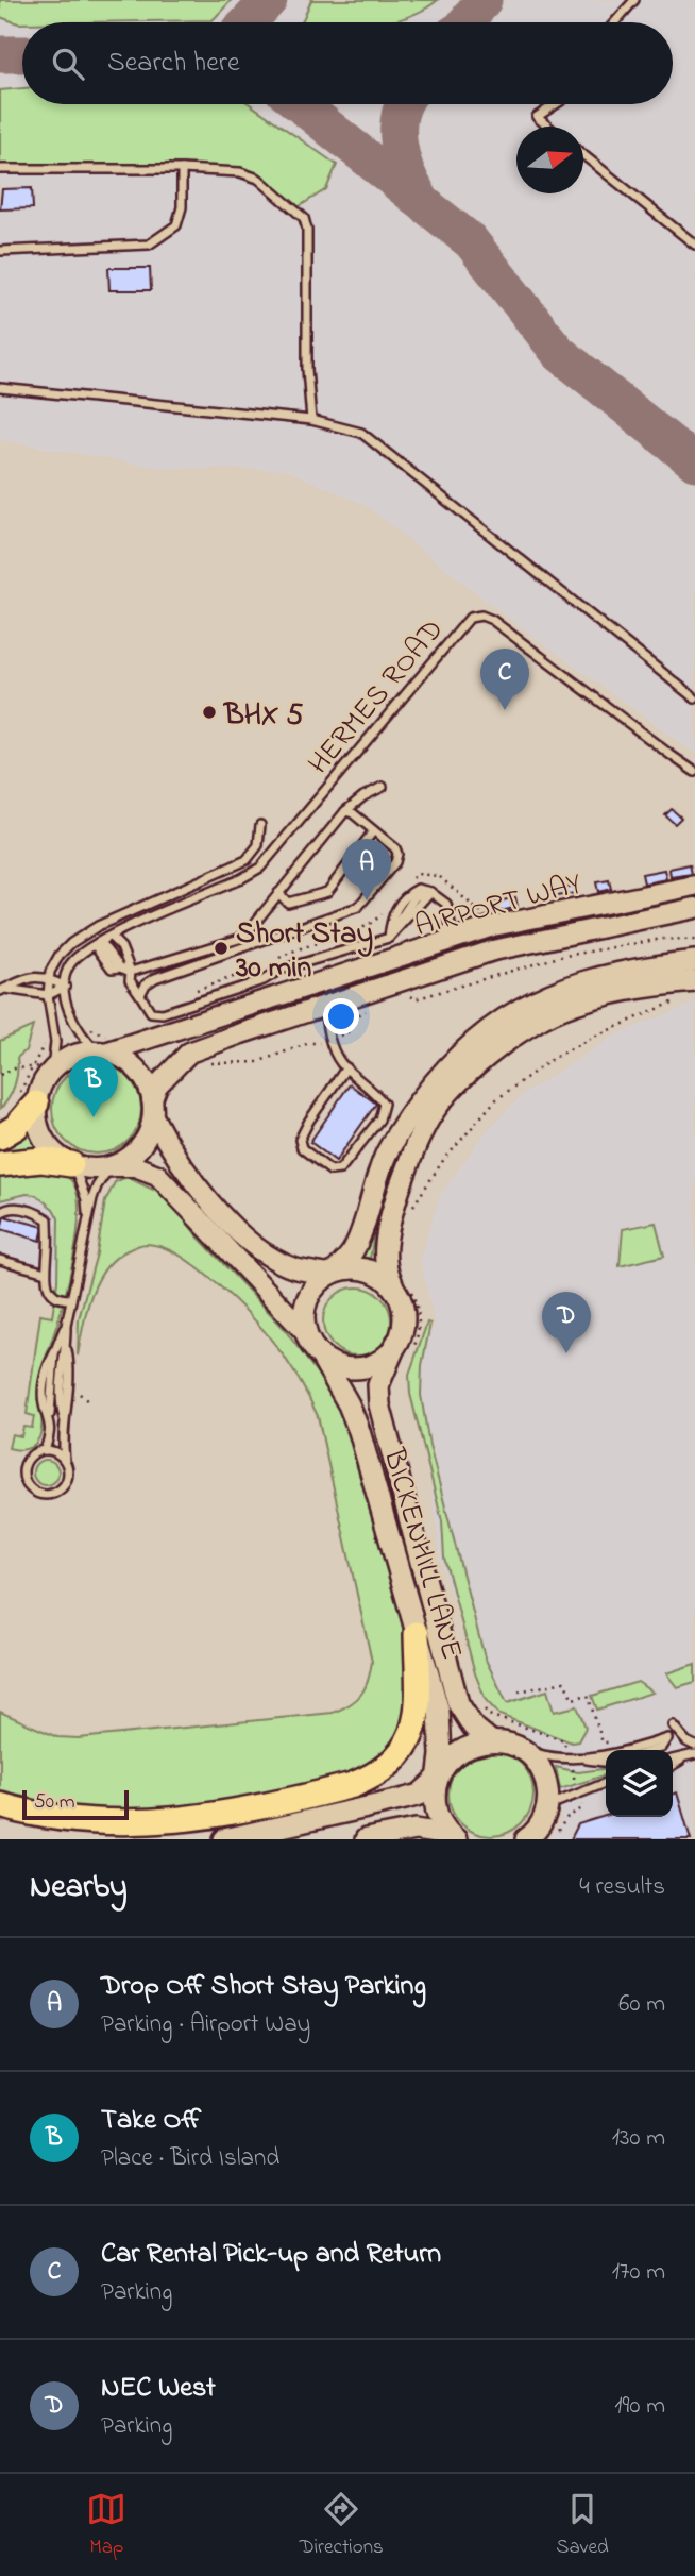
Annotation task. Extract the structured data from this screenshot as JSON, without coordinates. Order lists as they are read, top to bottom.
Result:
{
  "streets": {
    "main road": ["BICKENHILL LANE"],
    "street": ["AIRPORT WAY"],
    "lane": ["HERMES ROAD"]
  },
  "places": ["BHX 5", "Short Stay 30 min"],
  "scale_bar": "50 m",
  "north": "right",
  "page": {
    "search": "Search here",
    "pins": [
      "C",
      "A",
      "B",
      "D"
    ],
    "scale": "50 m",
    "heading": ["Nearby", "4 results"],
    "list": [
      {
        "mark": "A",
        "name": "Drop Off Short Stay Parking",
        "note": "Parking · Airport Way",
        "value": "60 m"
      },
      {
        "mark": "B",
        "name": "Take Off",
        "note": "Place · Bird Island",
        "value": "130 m"
      },
      {
        "mark": "C",
        "name": "Car Rental Pick-up and Return",
        "note": "Parking",
        "value": "170 m"
      },
      {
        "mark": "D",
        "name": "NEC West",
        "note": "Parking",
        "value": "190 m"
      }
    ],
    "nav": ["Map", "Directions", "Saved"]
  }
}
